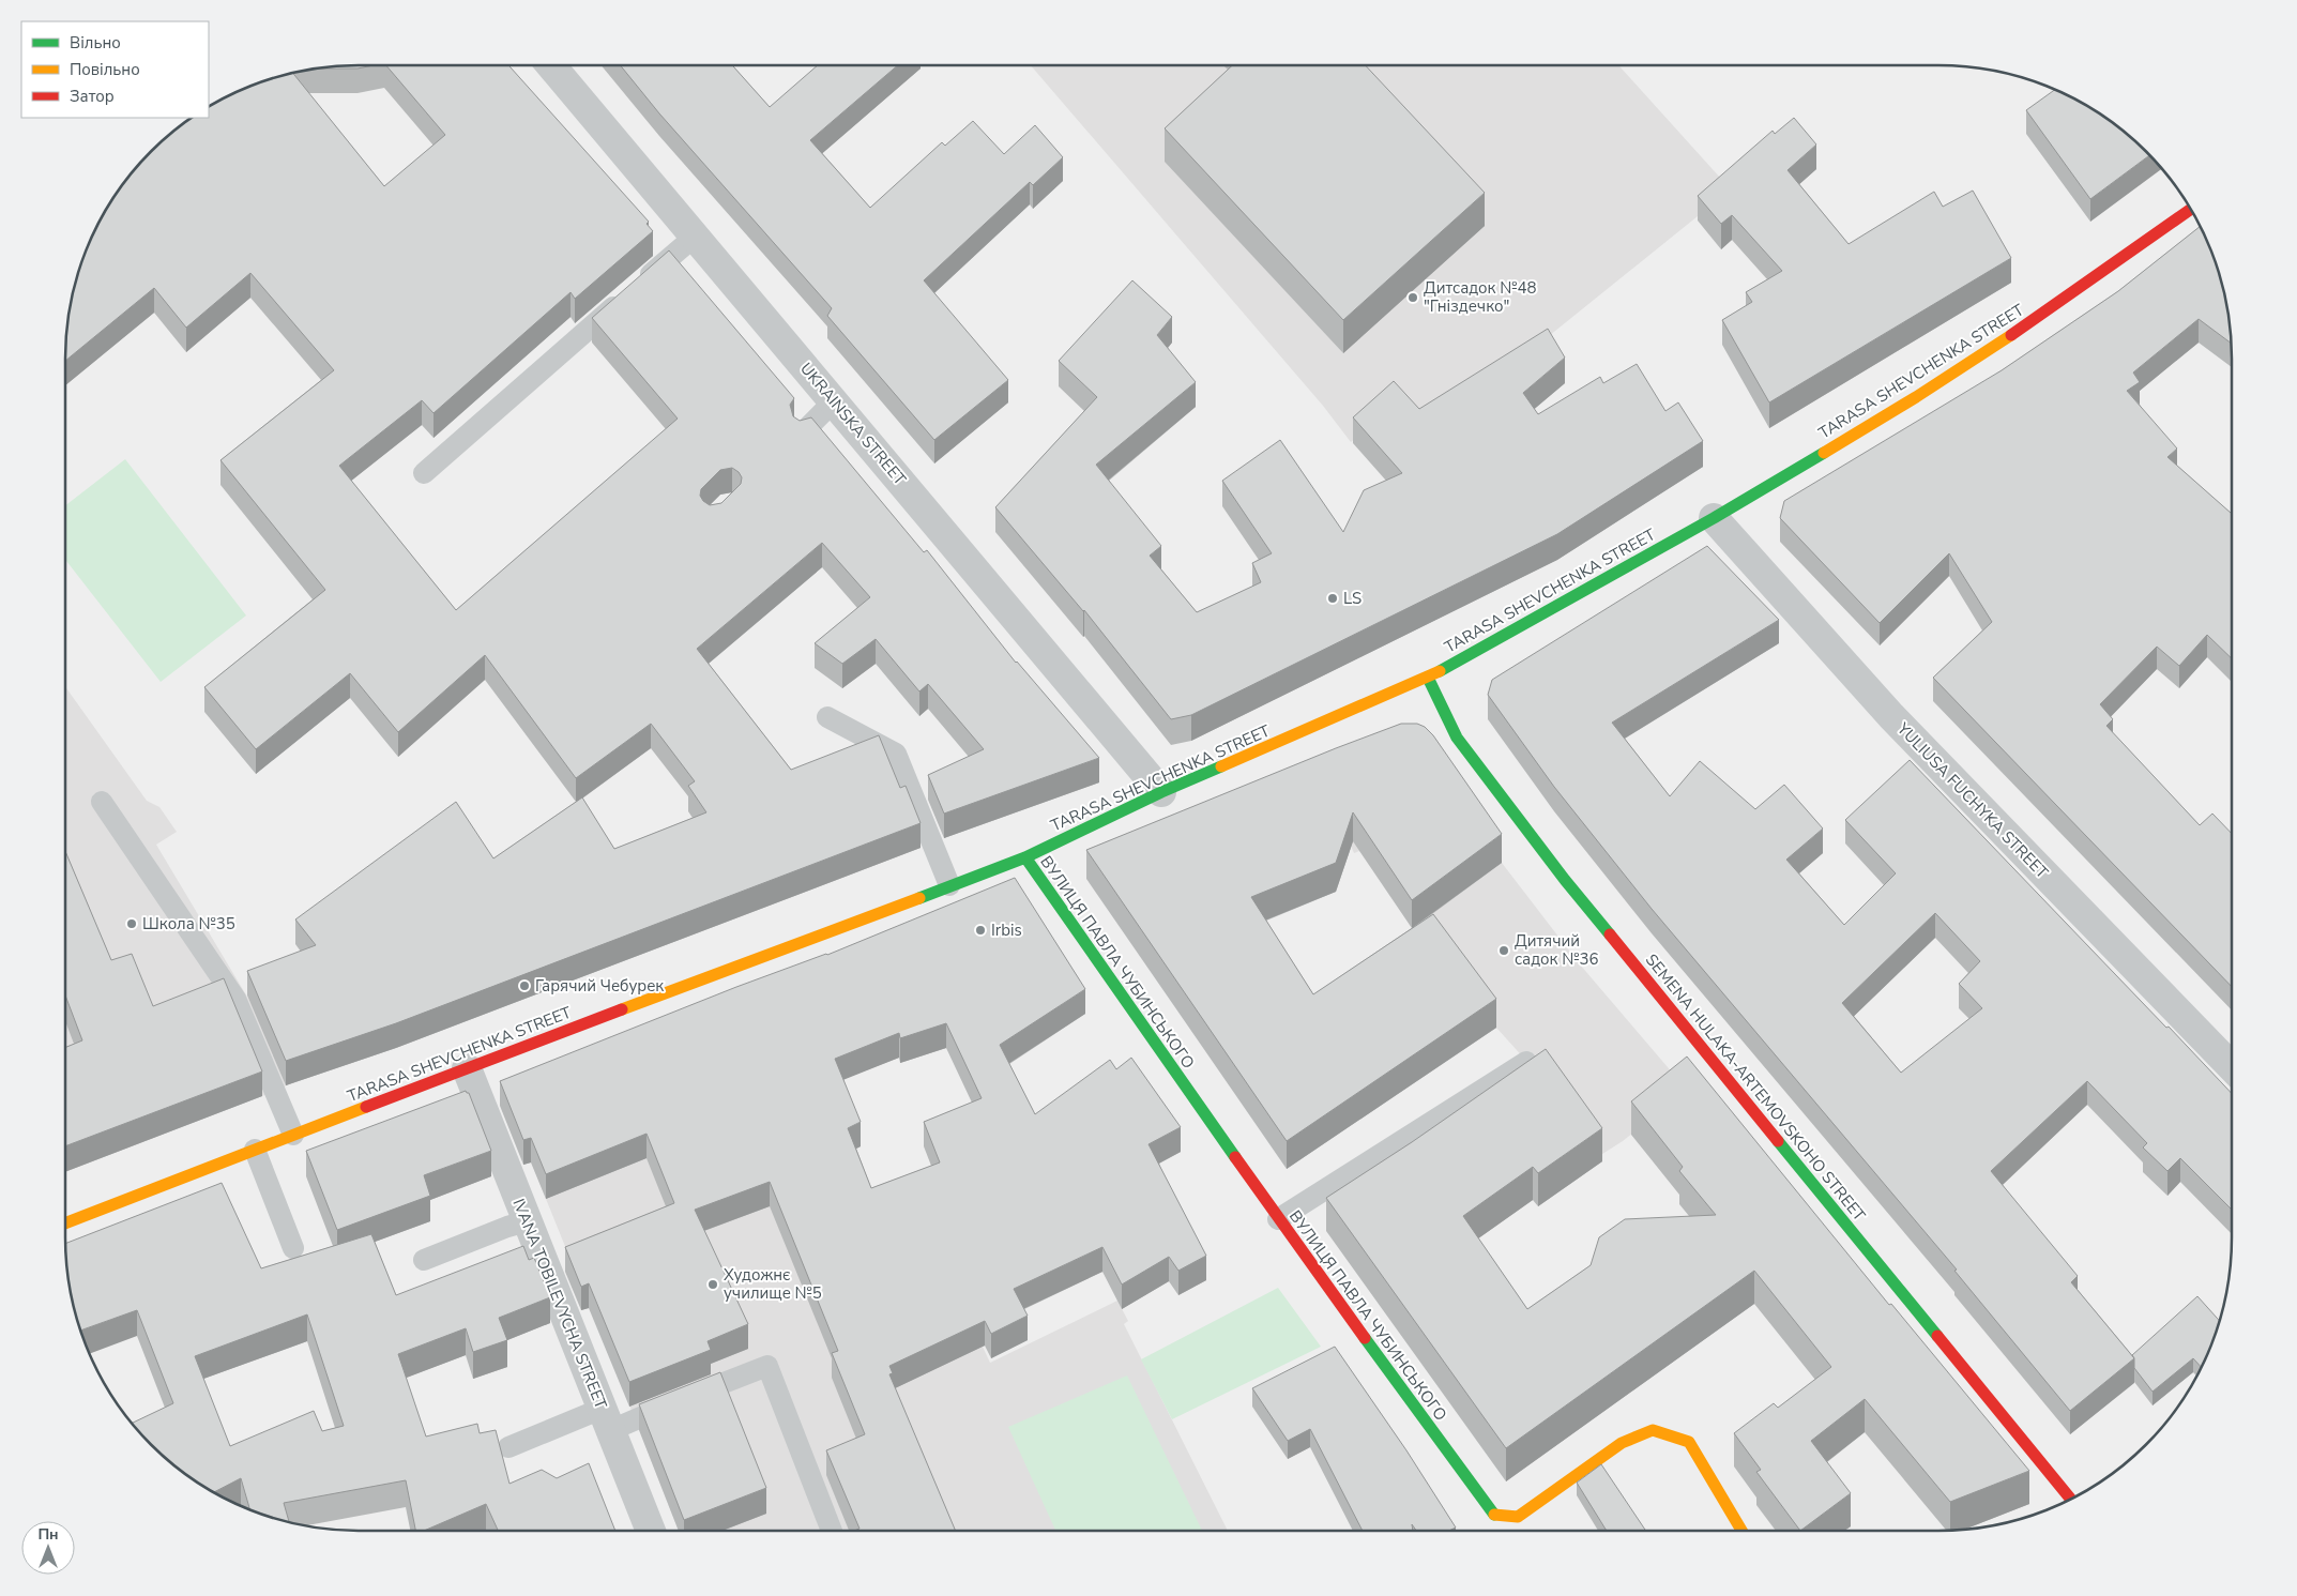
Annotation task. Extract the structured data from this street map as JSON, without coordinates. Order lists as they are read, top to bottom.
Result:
{
  "streets": {
    "street": [
      "TARASA SHEVCHENKA STREET",
      "UKRAINSKA STREET",
      "YULIUSA FUCHYKA STREET",
      "ВУЛИЦЯ ПАВЛА ЧУБИНСЬКОГО",
      "SEMENA HULAKA-ARTEMOVSKOHO STREET",
      "IVANA TOBILEVYCHA STREET"
    ]
  },
  "crossings": [
    ["TARASA SHEVCHENKA STREET", "UKRAINSKA STREET"],
    ["TARASA SHEVCHENKA STREET", "YULIUSA FUCHYKA STREET"],
    ["TARASA SHEVCHENKA STREET", "ВУЛИЦЯ ПАВЛА ЧУБИНСЬКОГО"],
    ["TARASA SHEVCHENKA STREET", "SEMENA HULAKA-ARTEMOVSKOHO STREET"],
    ["TARASA SHEVCHENKA STREET", "IVANA TOBILEVYCHA STREET"]
  ],
  "places": [
    "Дитсадок №48 \"Гніздечко\"",
    "LS",
    "Школа №35",
    "Irbis",
    "Дитячий садок №36",
    "Гарячий Чебурек",
    "Художнє училище №5"
  ],
  "legend": ["Вільно", "Повільно", "Затор"],
  "north": "top"
}
